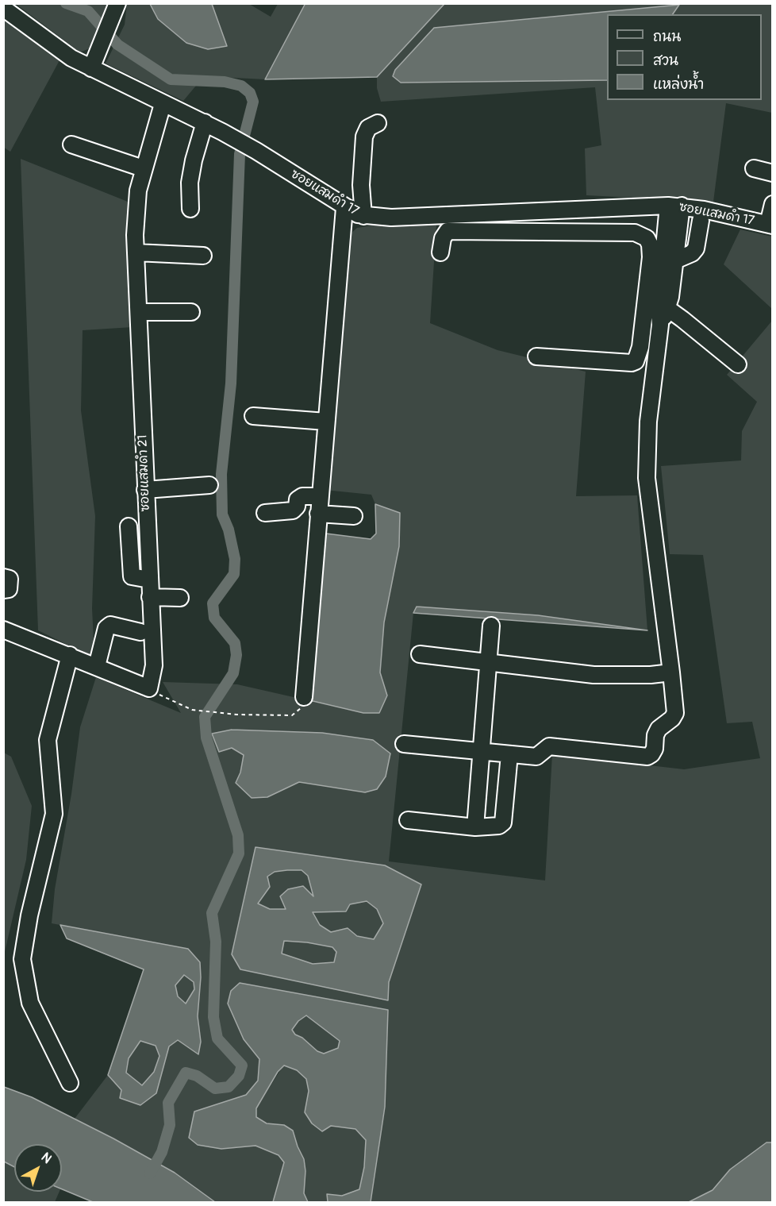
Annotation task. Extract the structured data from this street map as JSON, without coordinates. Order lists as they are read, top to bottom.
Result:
{
  "streets": {
    "street": ["ซอยแสมดำ 17", "ซอยแสมดำ 21"]
  },
  "crossings": [
    ["ซอยแสมดำ 17", "ซอยแสมดำ 21"]
  ],
  "legend": ["ถนน", "สวน", "แหล่งน้ำ"],
  "north": "top right"
}
